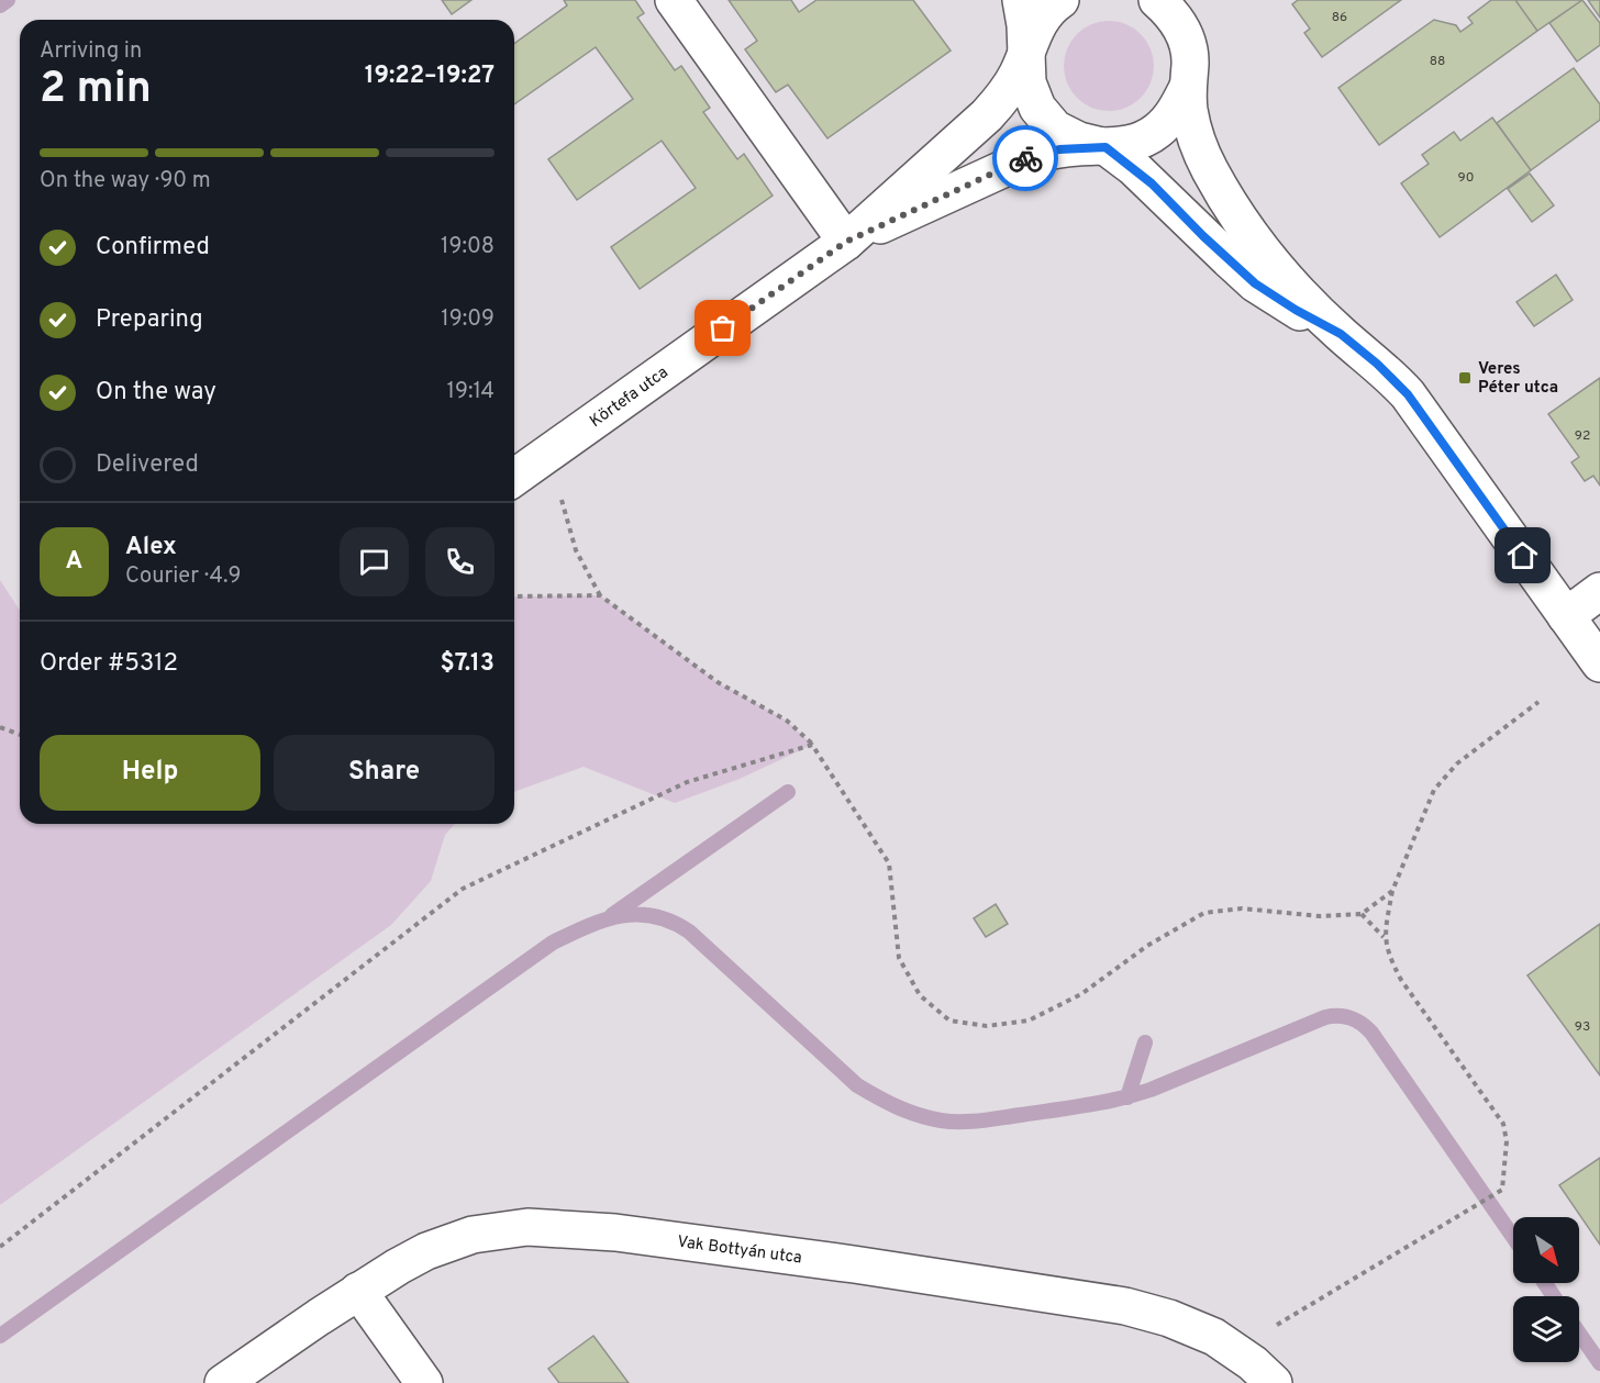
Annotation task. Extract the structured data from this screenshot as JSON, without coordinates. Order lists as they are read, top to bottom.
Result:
{
  "streets": {
    "street": ["Körtefa utca", "Vak Bottyán utca"]
  },
  "places": {
    "transit": ["Veres Péter utca"]
  },
  "house_numbers": [
    "86",
    "88",
    "90",
    "92",
    "93"
  ],
  "north": "bottom right",
  "page": {
    "heading": ["2 min", "Arriving in", "19:22–19:27"],
    "panel": [
      "Alex",
      "Courier · 4.9",
      "Order #5312",
      "$7.13"
    ],
    "bar": "On the way · 90 m",
    "list": [
      ["Confirmed", "19:08"],
      ["Preparing", "19:09"],
      ["On the way", "19:14"],
      "Delivered"
    ],
    "round": "A",
    "buttons": ["Help", "Share"]
  }
}
